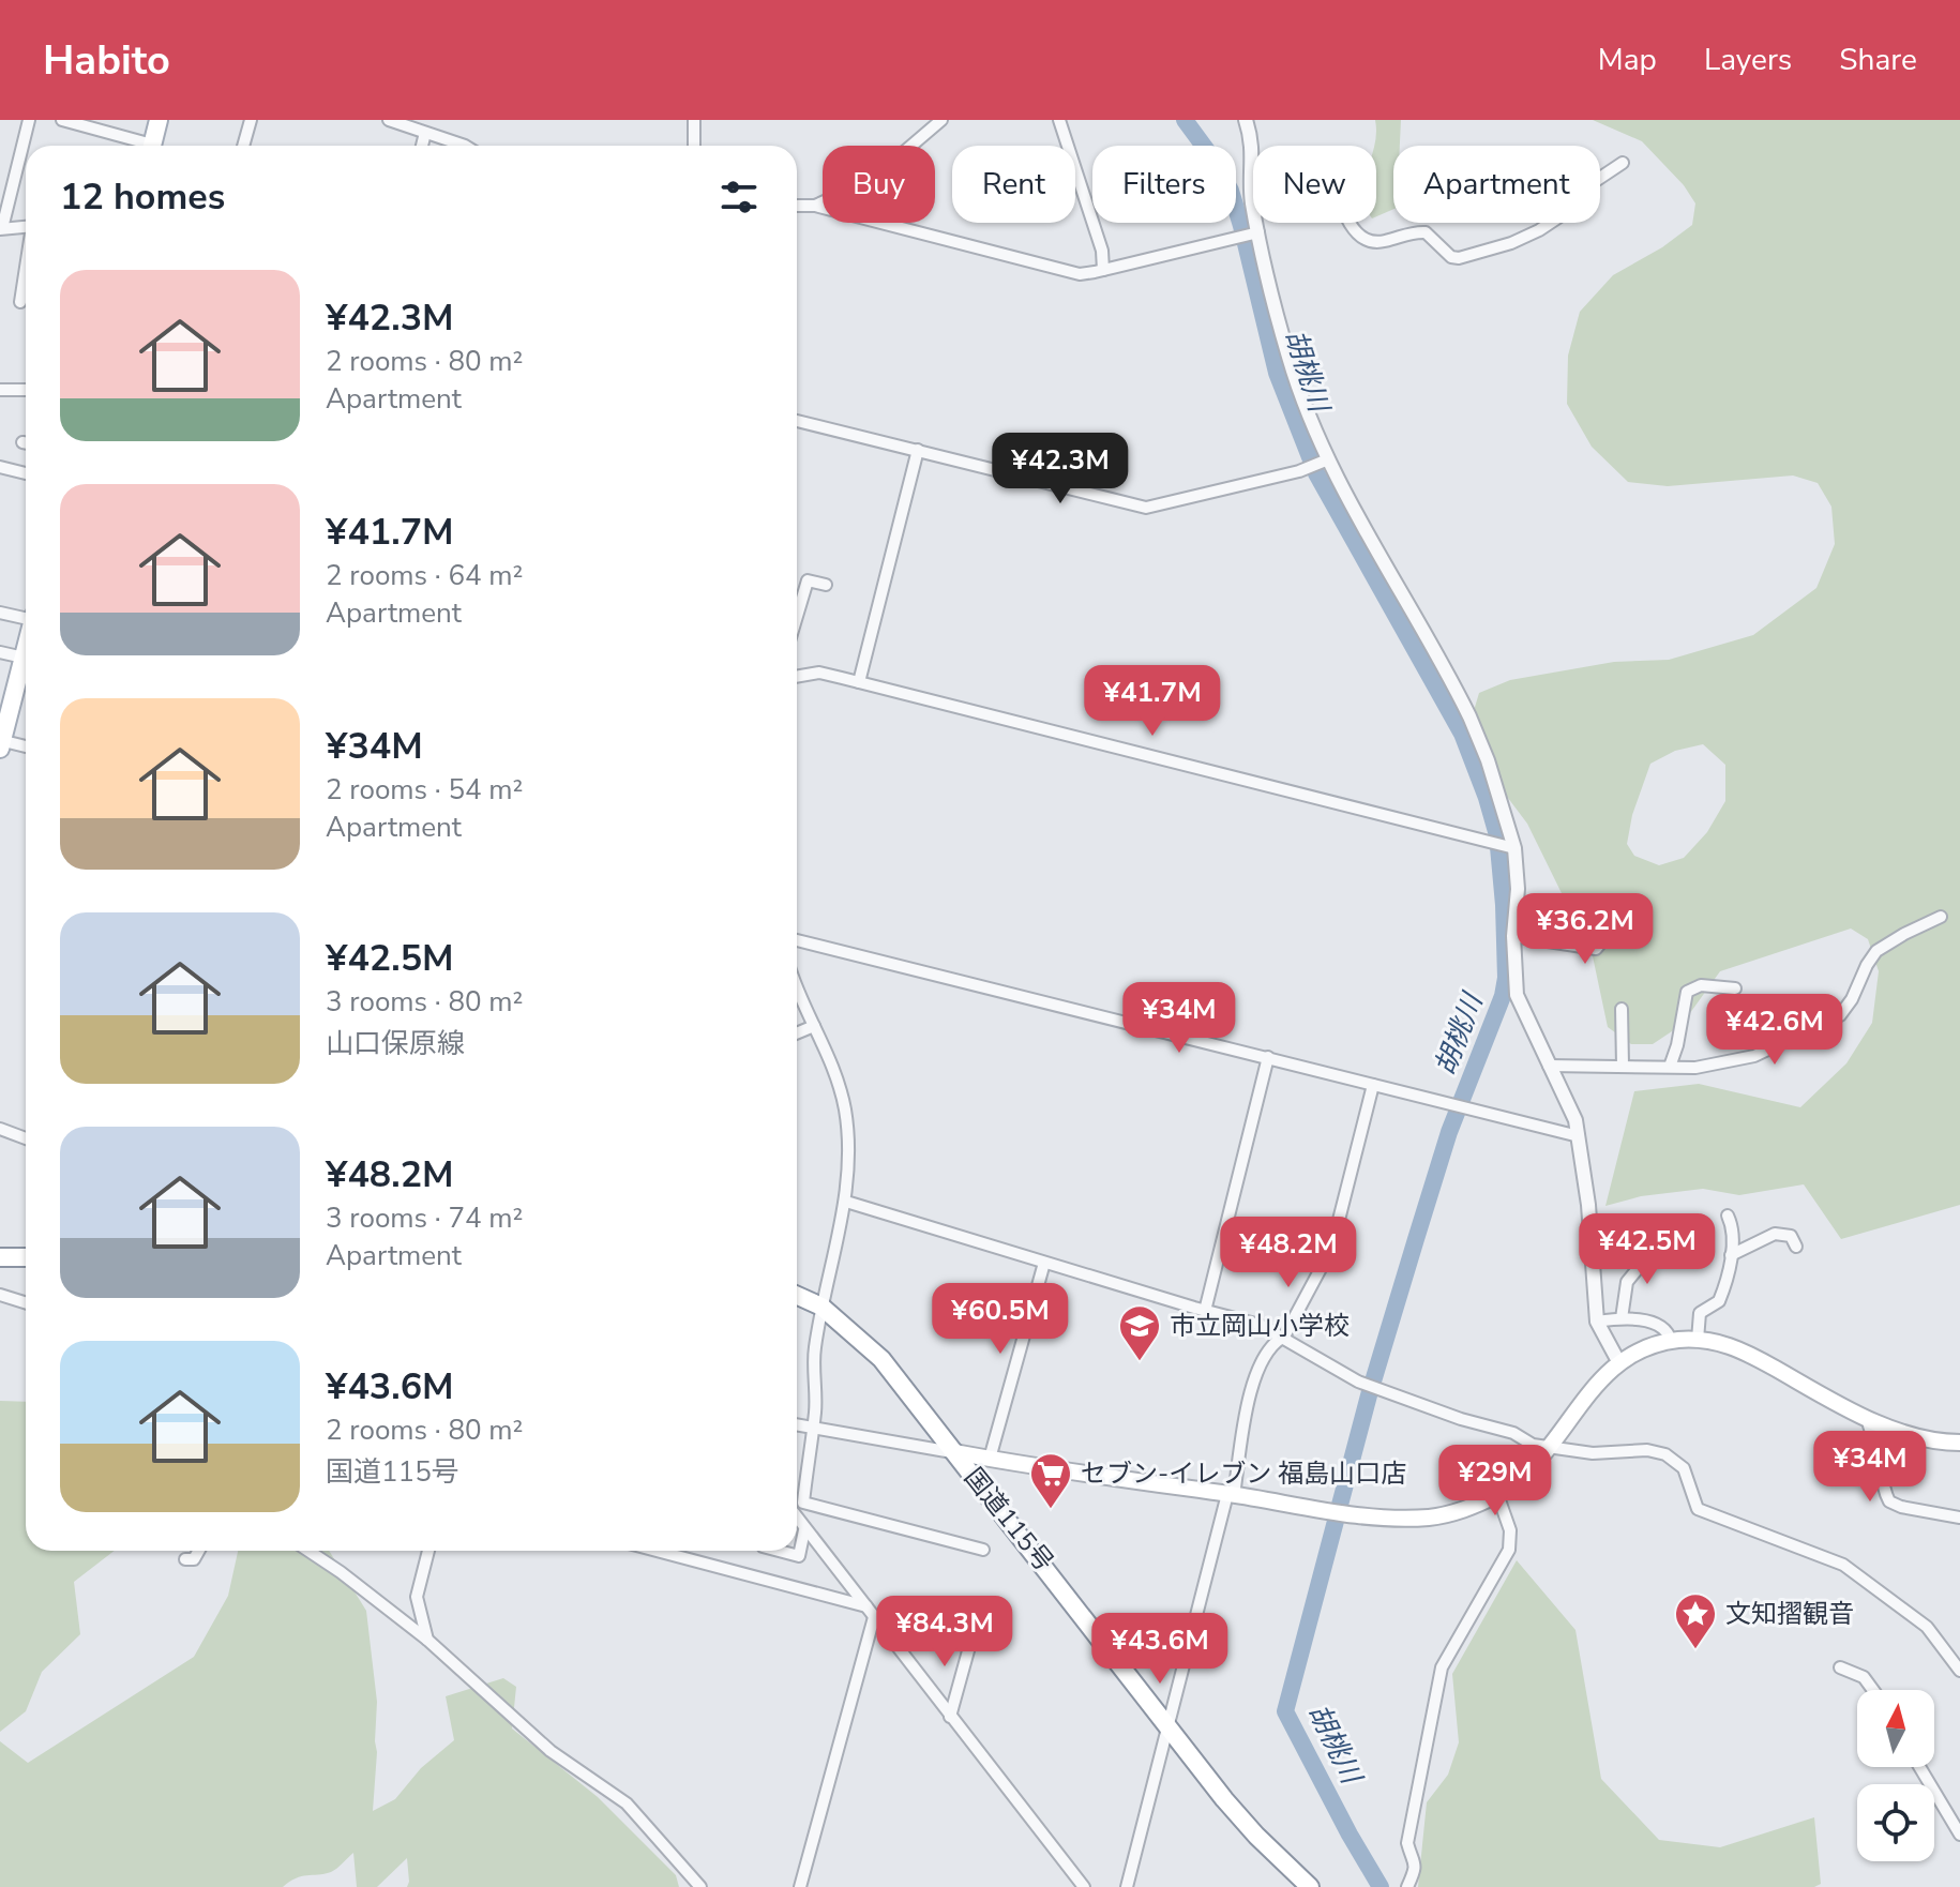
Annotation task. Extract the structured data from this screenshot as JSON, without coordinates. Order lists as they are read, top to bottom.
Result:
{
  "streets": {
    "main road": ["国道115号"]
  },
  "water": ["胡桃川"],
  "places": {
    "school or university": ["市立岡山小学校"],
    "supermarket": ["セブン-イレブン 福島山口店"],
    "place": ["文知摺観音"]
  },
  "north": "top",
  "page": {
    "header": "Habito",
    "nav": ["Map", "Layers", "Share"],
    "chip": [
      "Buy",
      "Rent",
      "Filters",
      "New",
      "Apartment"
    ],
    "heading": "12 homes",
    "list": [
      {
        "name": "¥42.3M",
        "note": "2 rooms · 80 m² · Apartment"
      },
      {
        "name": "¥41.7M",
        "note": "2 rooms · 64 m² · Apartment"
      },
      {
        "name": "¥34M",
        "note": "2 rooms · 54 m² · Apartment"
      },
      {
        "name": "¥42.5M",
        "note": "3 rooms · 80 m² · 山口保原線"
      },
      {
        "name": "¥48.2M",
        "note": "3 rooms · 74 m² · Apartment"
      },
      {
        "name": "¥43.6M",
        "note": "2 rooms · 80 m² · 国道115号"
      }
    ],
    "price": [
      "¥42.3M",
      "¥41.7M",
      "¥36.2M",
      "¥34M",
      "¥42.6M",
      "¥42.5M",
      "¥48.2M",
      "¥60.5M",
      "¥34M",
      "¥29M",
      "¥84.3M",
      "¥43.6M"
    ]
  }
}
